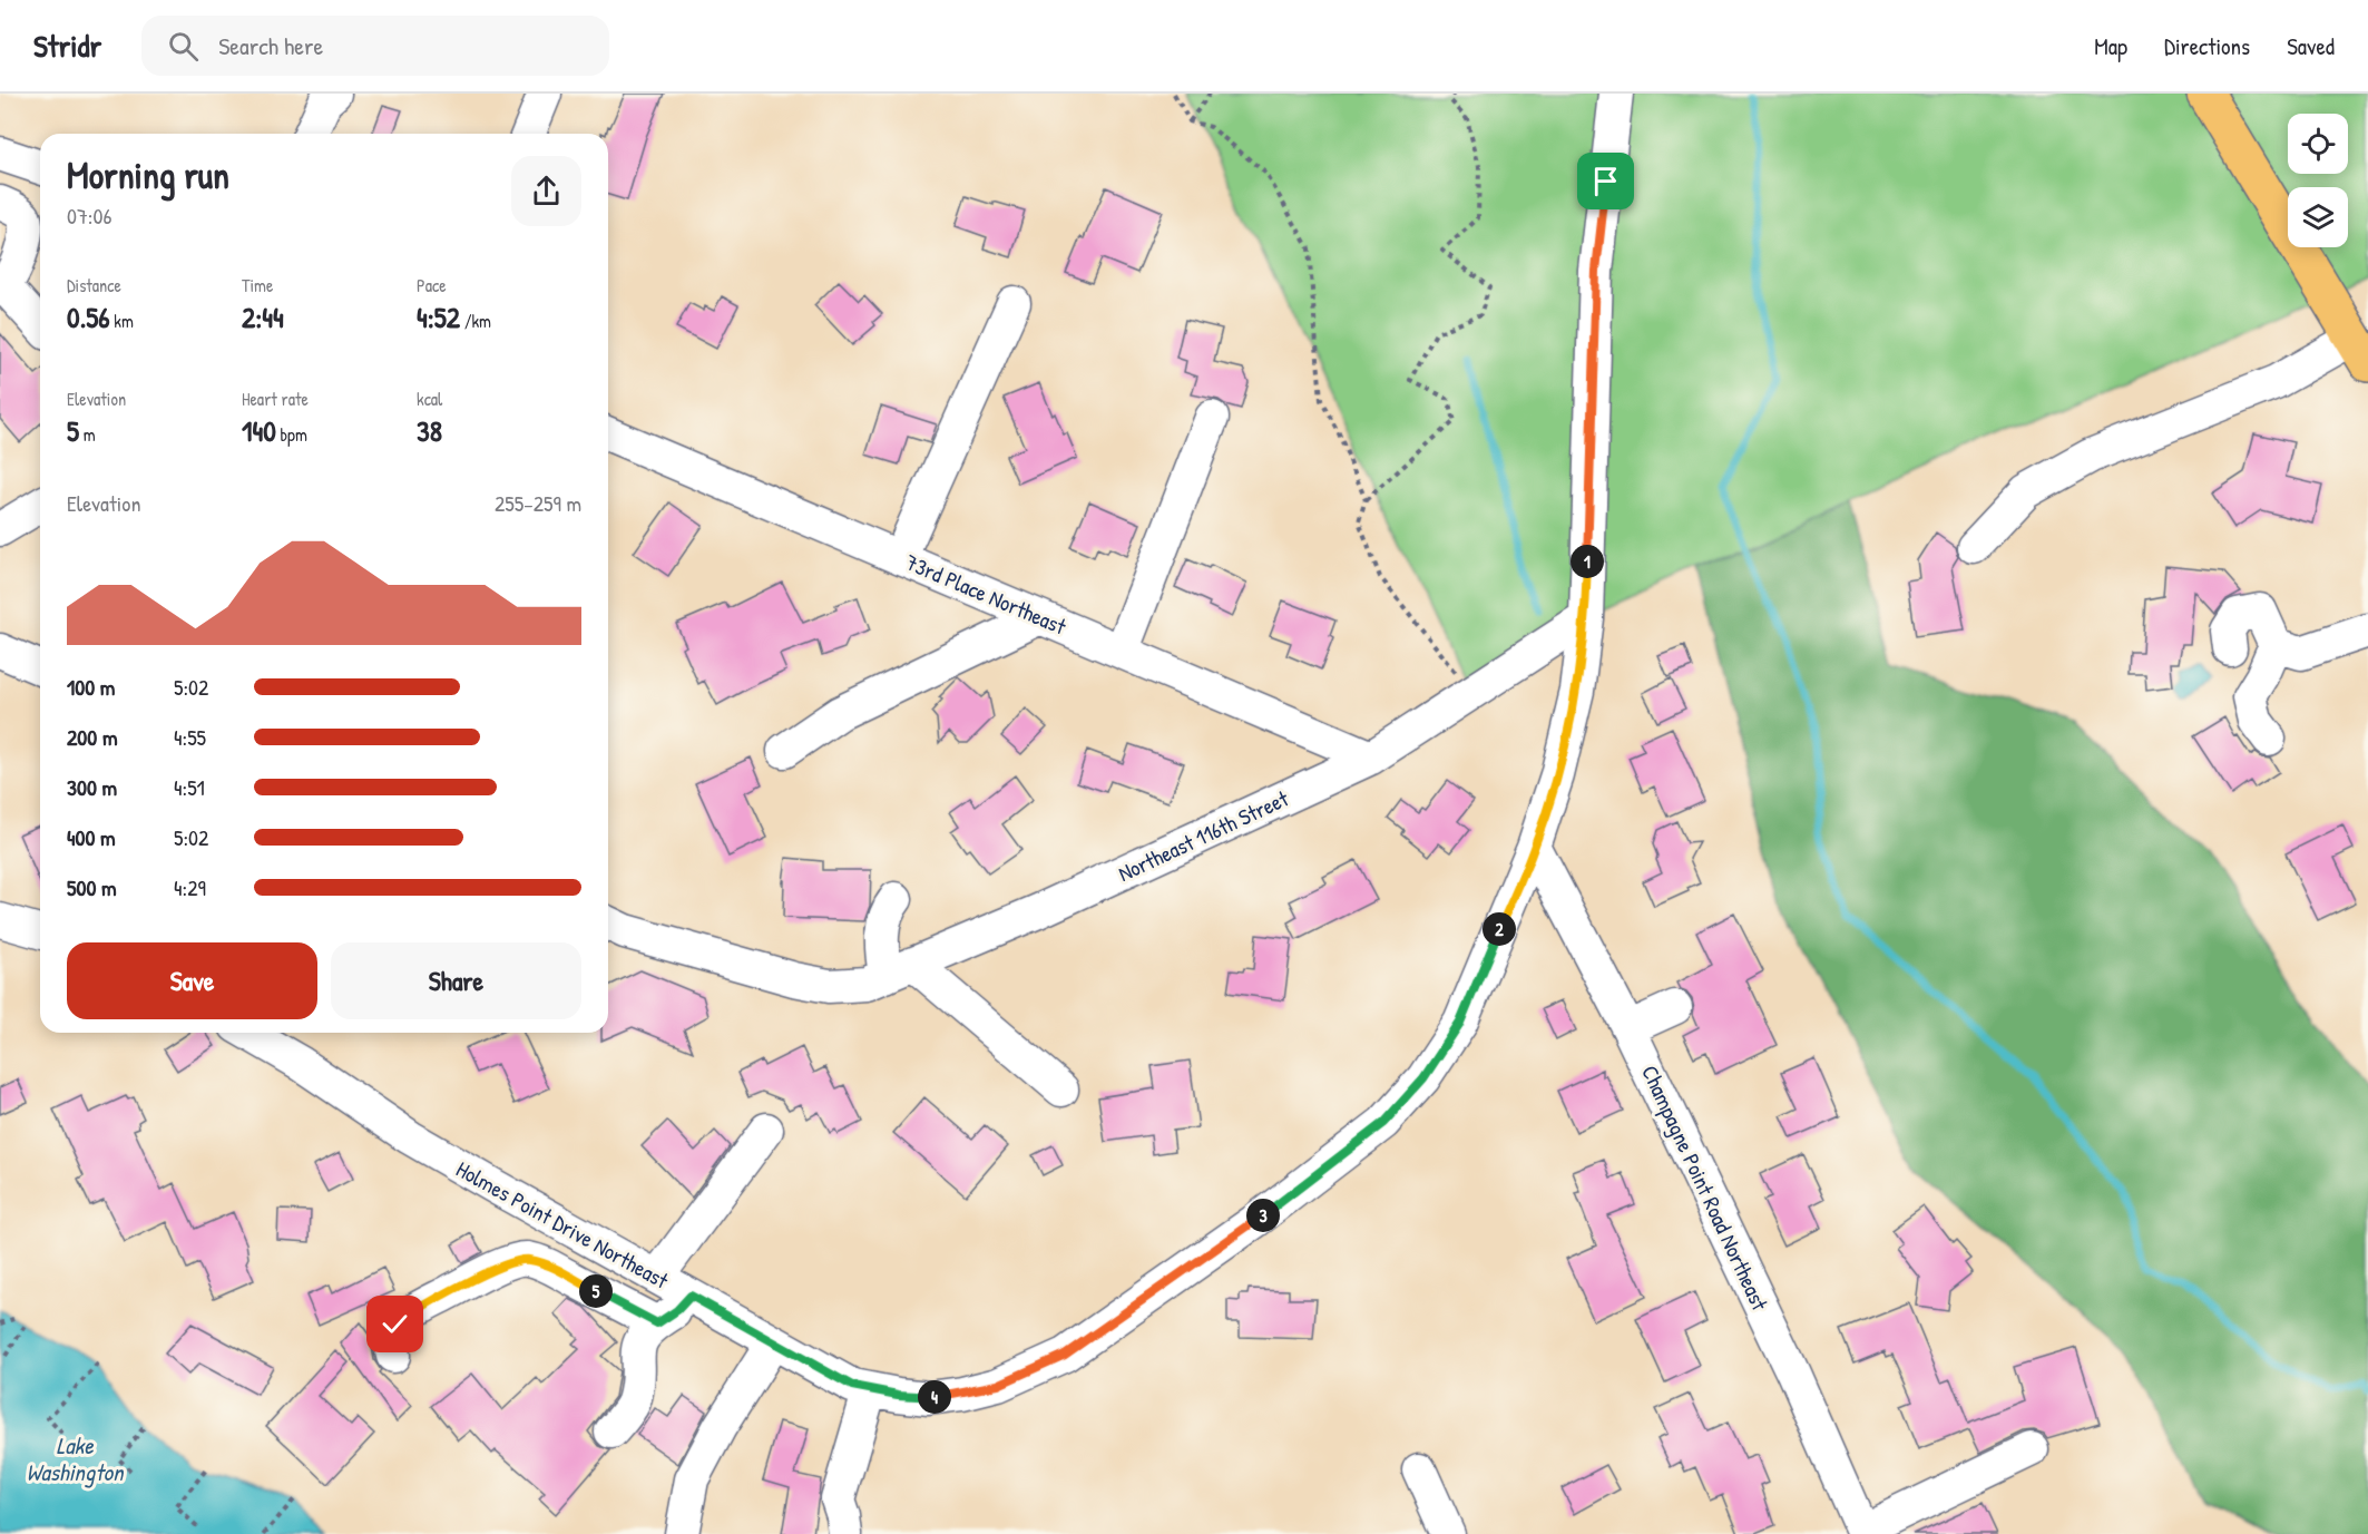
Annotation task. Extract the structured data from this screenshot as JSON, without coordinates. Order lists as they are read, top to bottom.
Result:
{
  "streets": {
    "street": [
      "73rd Place Northeast",
      "Northeast 116th Street",
      "Champagne Point Road Northeast",
      "Holmes Point Drive Northeast"
    ]
  },
  "crossings": [
    ["73rd Place Northeast", "Northeast 116th Street"],
    ["Northeast 116th Street", "Holmes Point Drive Northeast"],
    ["Champagne Point Road Northeast", "Holmes Point Drive Northeast"]
  ],
  "water": ["Lake Washington"],
  "page": {
    "header": "Stridr",
    "search": "Search here",
    "nav": ["Map", "Directions", "Saved"],
    "heading": ["Morning run", "07:06"],
    "stats": [
      ["Distance", "0.56 km"],
      ["Time", "2:44"],
      ["Pace", "4:52 /km"],
      ["Elevation", "5 m"],
      ["Heart rate", "140 bpm"],
      ["kcal", "38"]
    ],
    "chart": ["Elevation", "255–259 m"],
    "pins": [
      "1",
      "2",
      "3",
      "5",
      "4"
    ],
    "list": [
      {
        "name": "100 m",
        "note": "5:02"
      },
      {
        "name": "200 m",
        "note": "4:55"
      },
      {
        "name": "300 m",
        "note": "4:51"
      },
      {
        "name": "400 m",
        "note": "5:02"
      },
      {
        "name": "500 m",
        "note": "4:29"
      }
    ],
    "buttons": ["Save", "Share"]
  }
}
